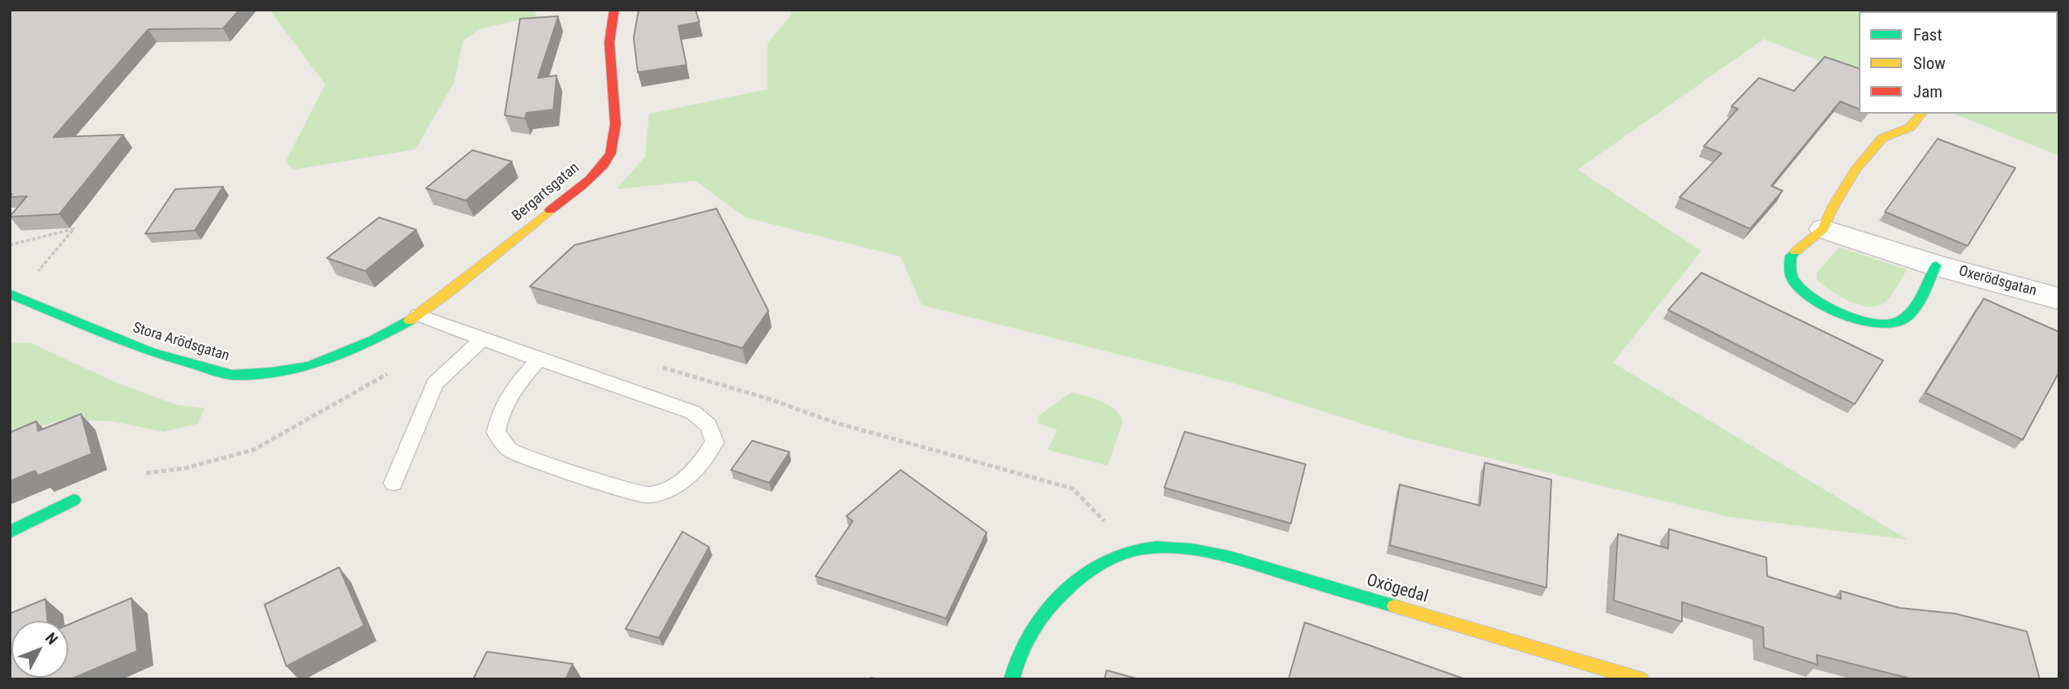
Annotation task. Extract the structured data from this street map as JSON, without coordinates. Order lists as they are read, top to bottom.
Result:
{
  "streets": {
    "street": [
      "Bergartsgatan",
      "Oxerödsgatan",
      "Stora Arödsgatan",
      "Oxögedal"
    ]
  },
  "crossings": [
    ["Bergartsgatan", "Stora Arödsgatan"]
  ],
  "legend": ["Fast", "Slow", "Jam"],
  "north": "top right"
}
